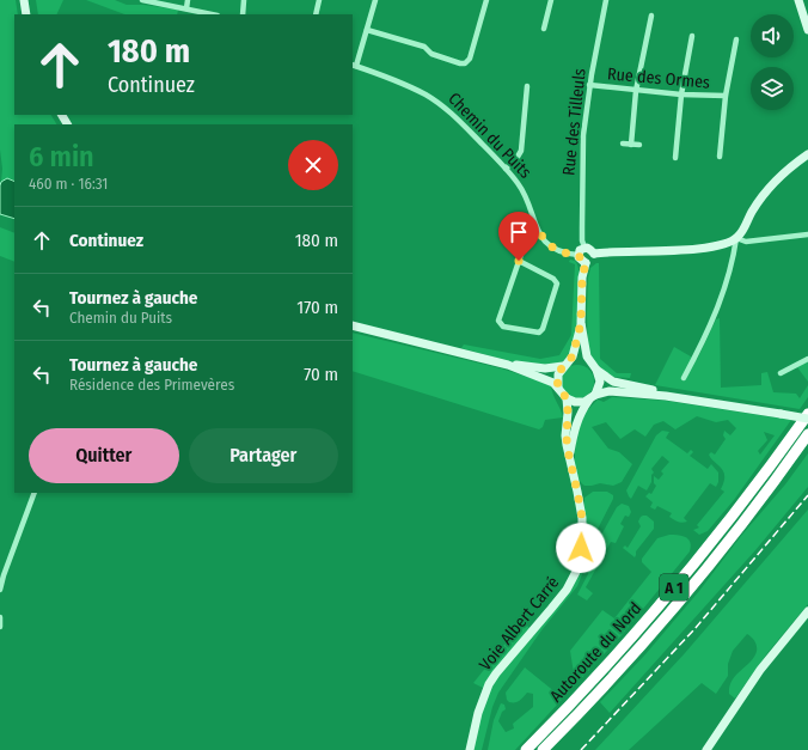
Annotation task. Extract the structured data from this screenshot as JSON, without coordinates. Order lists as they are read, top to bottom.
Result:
{
  "streets": {
    "highway": ["A 1", "Autoroute du Nord"],
    "street": [
      "Rue des Ormes",
      "Rue des Tilleuls",
      "Chemin du Puits",
      "Voie Albert Carré"
    ]
  },
  "crossings": [
    ["Rue des Ormes", "Rue des Tilleuls"],
    ["Rue des Tilleuls", "Chemin du Puits"]
  ],
  "page": {
    "turn": ["180 m", "Continuez"],
    "heading": ["6 min", "460 m · 16:31"],
    "list": [
      {
        "name": "Continuez",
        "value": "180 m"
      },
      {
        "name": "Tournez à gauche",
        "note": "Chemin du Puits",
        "value": "170 m"
      },
      {
        "name": "Tournez à gauche",
        "note": "Résidence des Primevères",
        "value": "70 m"
      }
    ],
    "buttons": ["Quitter", "Partager"]
  }
}
